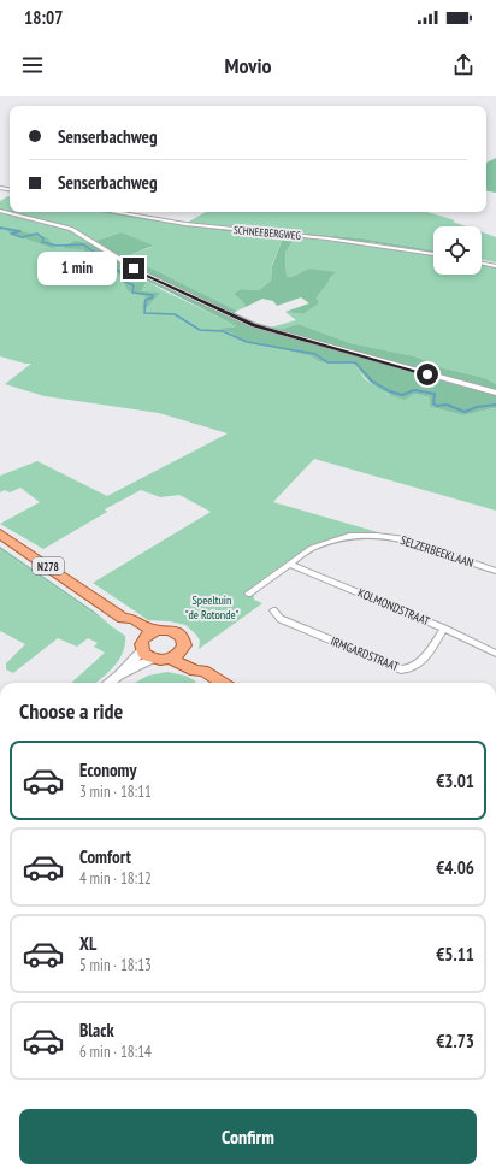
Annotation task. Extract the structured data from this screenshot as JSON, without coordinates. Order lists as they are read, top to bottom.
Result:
{
  "streets": {
    "main road": ["N278"],
    "street": [
      "SCHNEEBERGWEG",
      "SELZERBEEKLAAN",
      "KOLMONDSTRAAT",
      "IRMGARDSTRAAT"
    ]
  },
  "crossings": [
    ["SELZERBEEKLAAN", "KOLMONDSTRAAT"],
    ["KOLMONDSTRAAT", "IRMGARDSTRAAT"]
  ],
  "parks": ["Speeltuin \"de Rotonde\""],
  "page": {
    "status": "18:07",
    "header": "Movio",
    "banner": ["Senserbachweg", "Senserbachweg"],
    "bubble": "1 min",
    "heading": "Choose a ride",
    "list": [
      {
        "name": "Economy",
        "note": "3 min · 18:11",
        "value": "€3.01"
      },
      {
        "name": "Comfort",
        "note": "4 min · 18:12",
        "value": "€4.06"
      },
      {
        "name": "XL",
        "note": "5 min · 18:13",
        "value": "€5.11"
      },
      {
        "name": "Black",
        "note": "6 min · 18:14",
        "value": "€2.73"
      }
    ],
    "buttons": "Confirm"
  }
}
